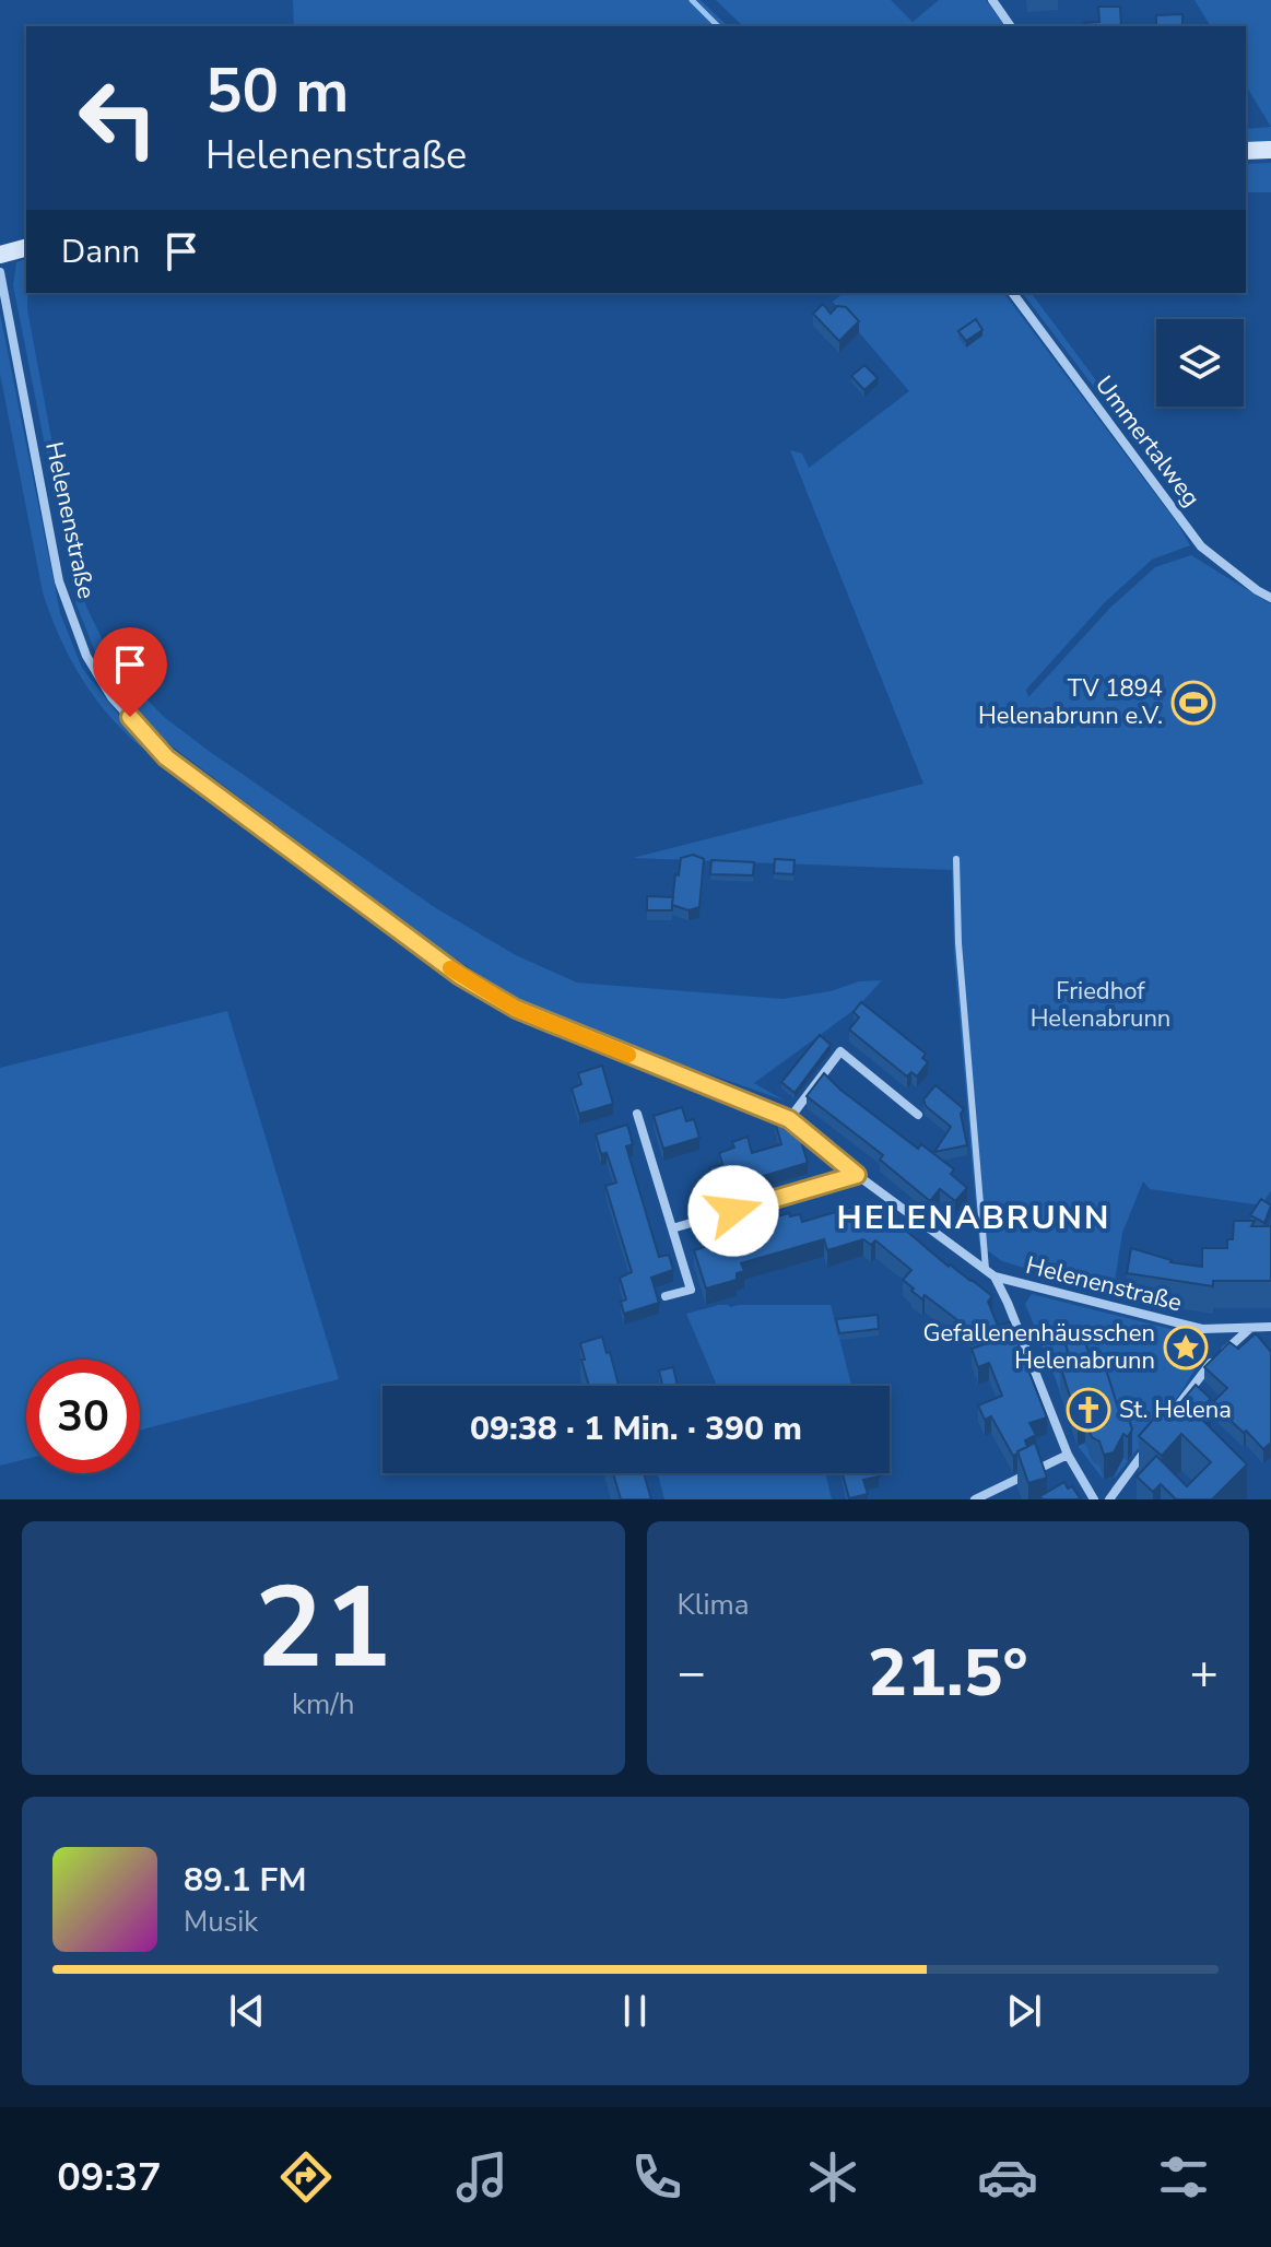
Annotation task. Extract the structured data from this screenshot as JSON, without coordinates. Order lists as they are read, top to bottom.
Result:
{
  "streets": {
    "street": ["Ummertalweg", "Helenenstraße"]
  },
  "districts": ["HELENABRUNN"],
  "parks": ["Friedhof Helenabrunn"],
  "places": {
    "sports": ["TV 1894 Helenabrunn e.V."],
    "place": ["Gefallenenhäusschen Helenabrunn"],
    "church": ["St. Helena"]
  },
  "page": {
    "turn": ["50 m", "Helenenstraße"],
    "then": "Dann",
    "limit": "30",
    "trip": "09:38 · 1 Min. · 390 m",
    "tile": [
      ["21", "km/h"],
      "Klima"
    ],
    "heat": ["−", "21.5°", "+"],
    "song": ["89.1 FM", "Musik"],
    "tabs": "09:37"
  }
}
